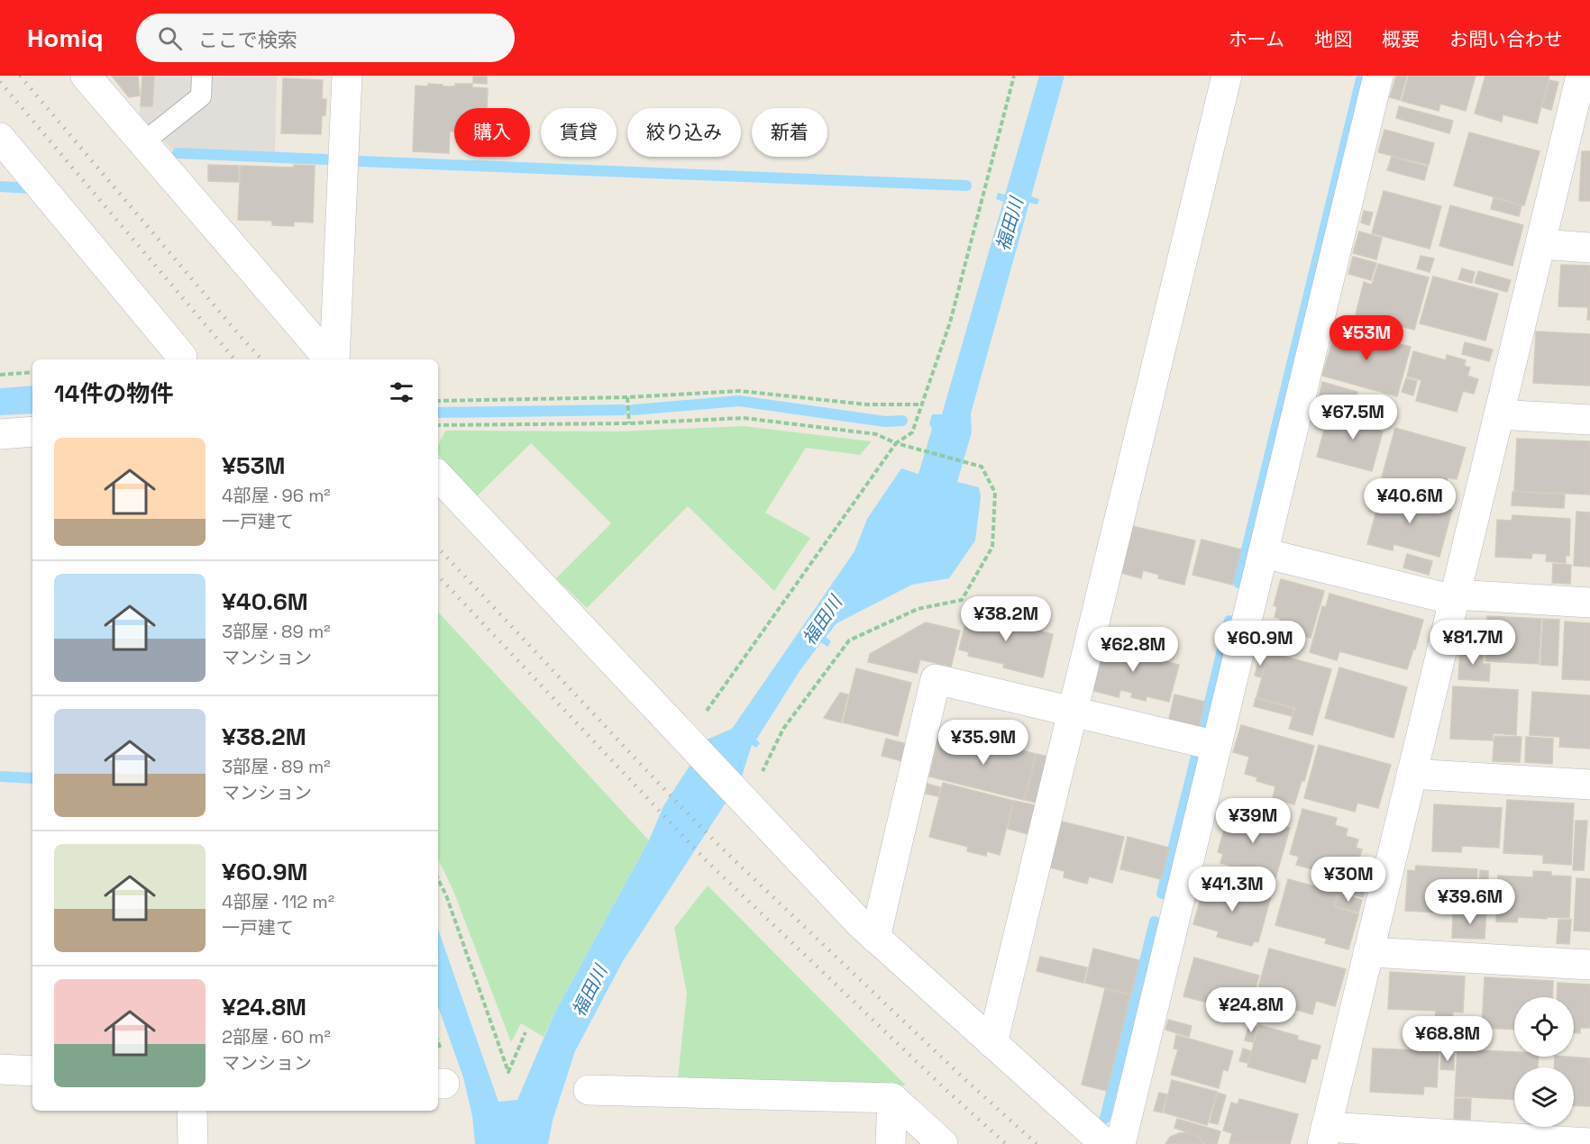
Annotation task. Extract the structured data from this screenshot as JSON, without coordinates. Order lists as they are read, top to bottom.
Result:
{
  "water": ["福田川"],
  "page": {
    "header": "Homiq",
    "search": "ここで検索",
    "nav": [
      "ホーム",
      "地図",
      "概要",
      "お問い合わせ"
    ],
    "chip": [
      "購入",
      "賃貸",
      "絞り込み",
      "新着"
    ],
    "price": [
      "¥53M",
      "¥67.5M",
      "¥40.6M",
      "¥38.2M",
      "¥81.7M",
      "¥60.9M",
      "¥62.8M",
      "¥35.9M",
      "¥39M",
      "¥30M",
      "¥41.3M",
      "¥39.6M",
      "¥24.8M",
      "¥68.8M"
    ],
    "heading": "14件の物件",
    "list": [
      {
        "name": "¥53M",
        "note": "4部屋 · 96 m² · 一戸建て"
      },
      {
        "name": "¥40.6M",
        "note": "3部屋 · 89 m² · マンション"
      },
      {
        "name": "¥38.2M",
        "note": "3部屋 · 89 m² · マンション"
      },
      {
        "name": "¥60.9M",
        "note": "4部屋 · 112 m² · 一戸建て"
      },
      {
        "name": "¥24.8M",
        "note": "2部屋 · 60 m² · マンション"
      }
    ]
  }
}
